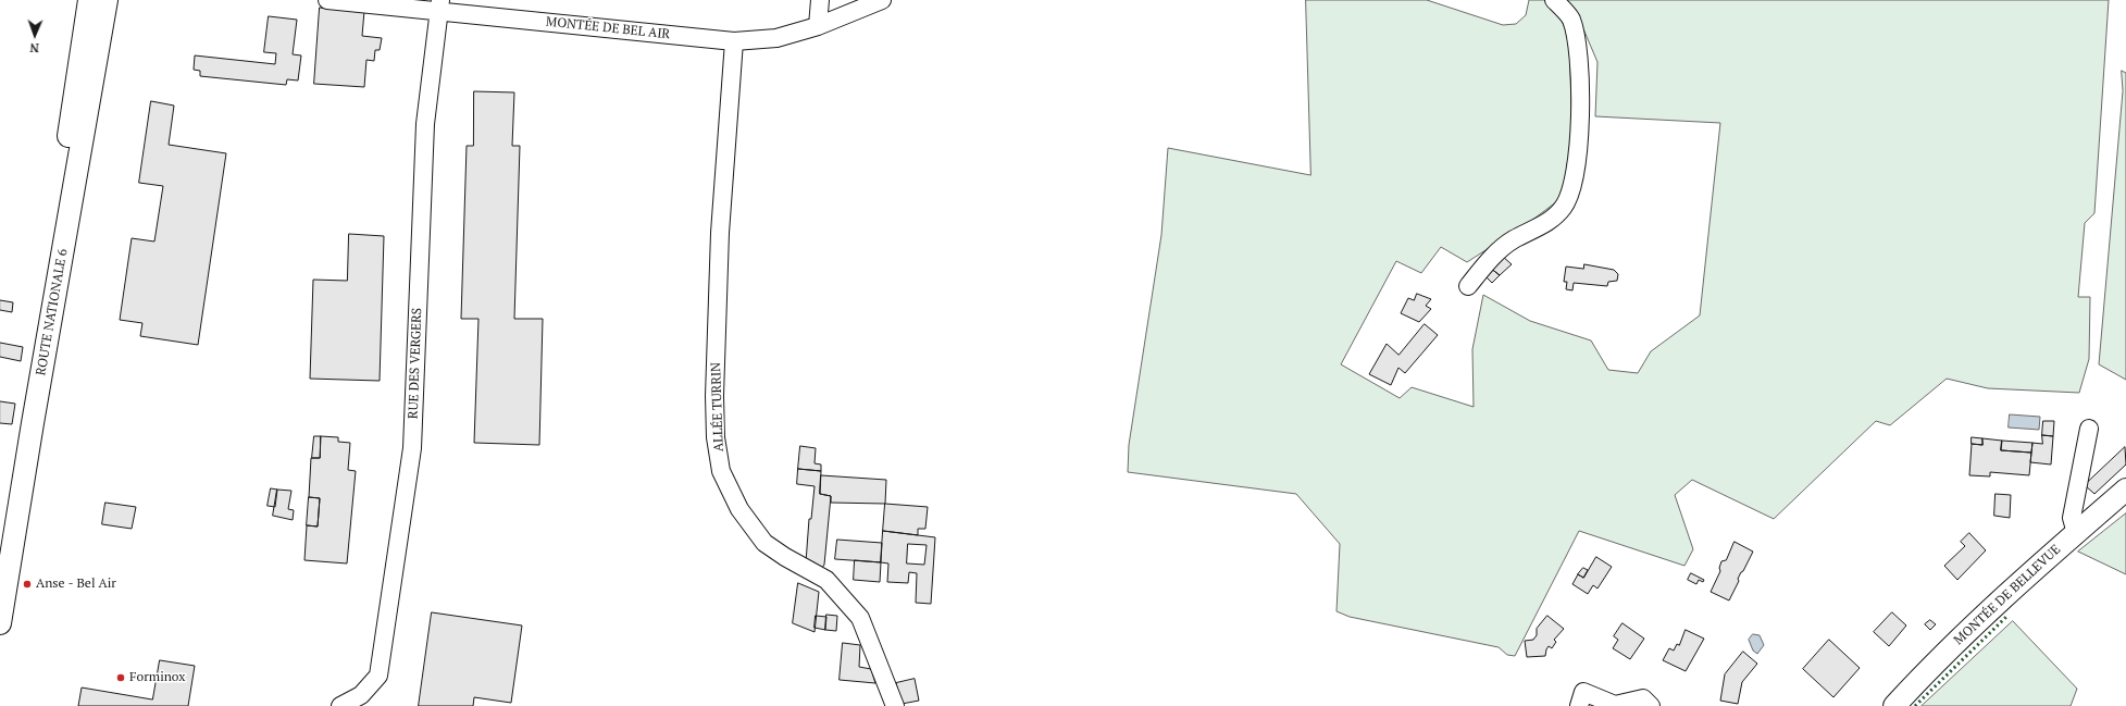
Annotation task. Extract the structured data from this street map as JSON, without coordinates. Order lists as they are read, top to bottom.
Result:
{
  "streets": {
    "main road": ["ROUTE NATIONALE 6", "MONTÉE DE BELLEVUE"],
    "street": ["MONTÉE DE BEL AIR", "RUE DES VERGERS", "ALLÉE TURRIN"]
  },
  "crossings": [
    ["MONTÉE DE BEL AIR", "RUE DES VERGERS"],
    ["MONTÉE DE BEL AIR", "ALLÉE TURRIN"]
  ],
  "places": ["Anse - Bel Air", "Forminox"],
  "north": "bottom"
}
